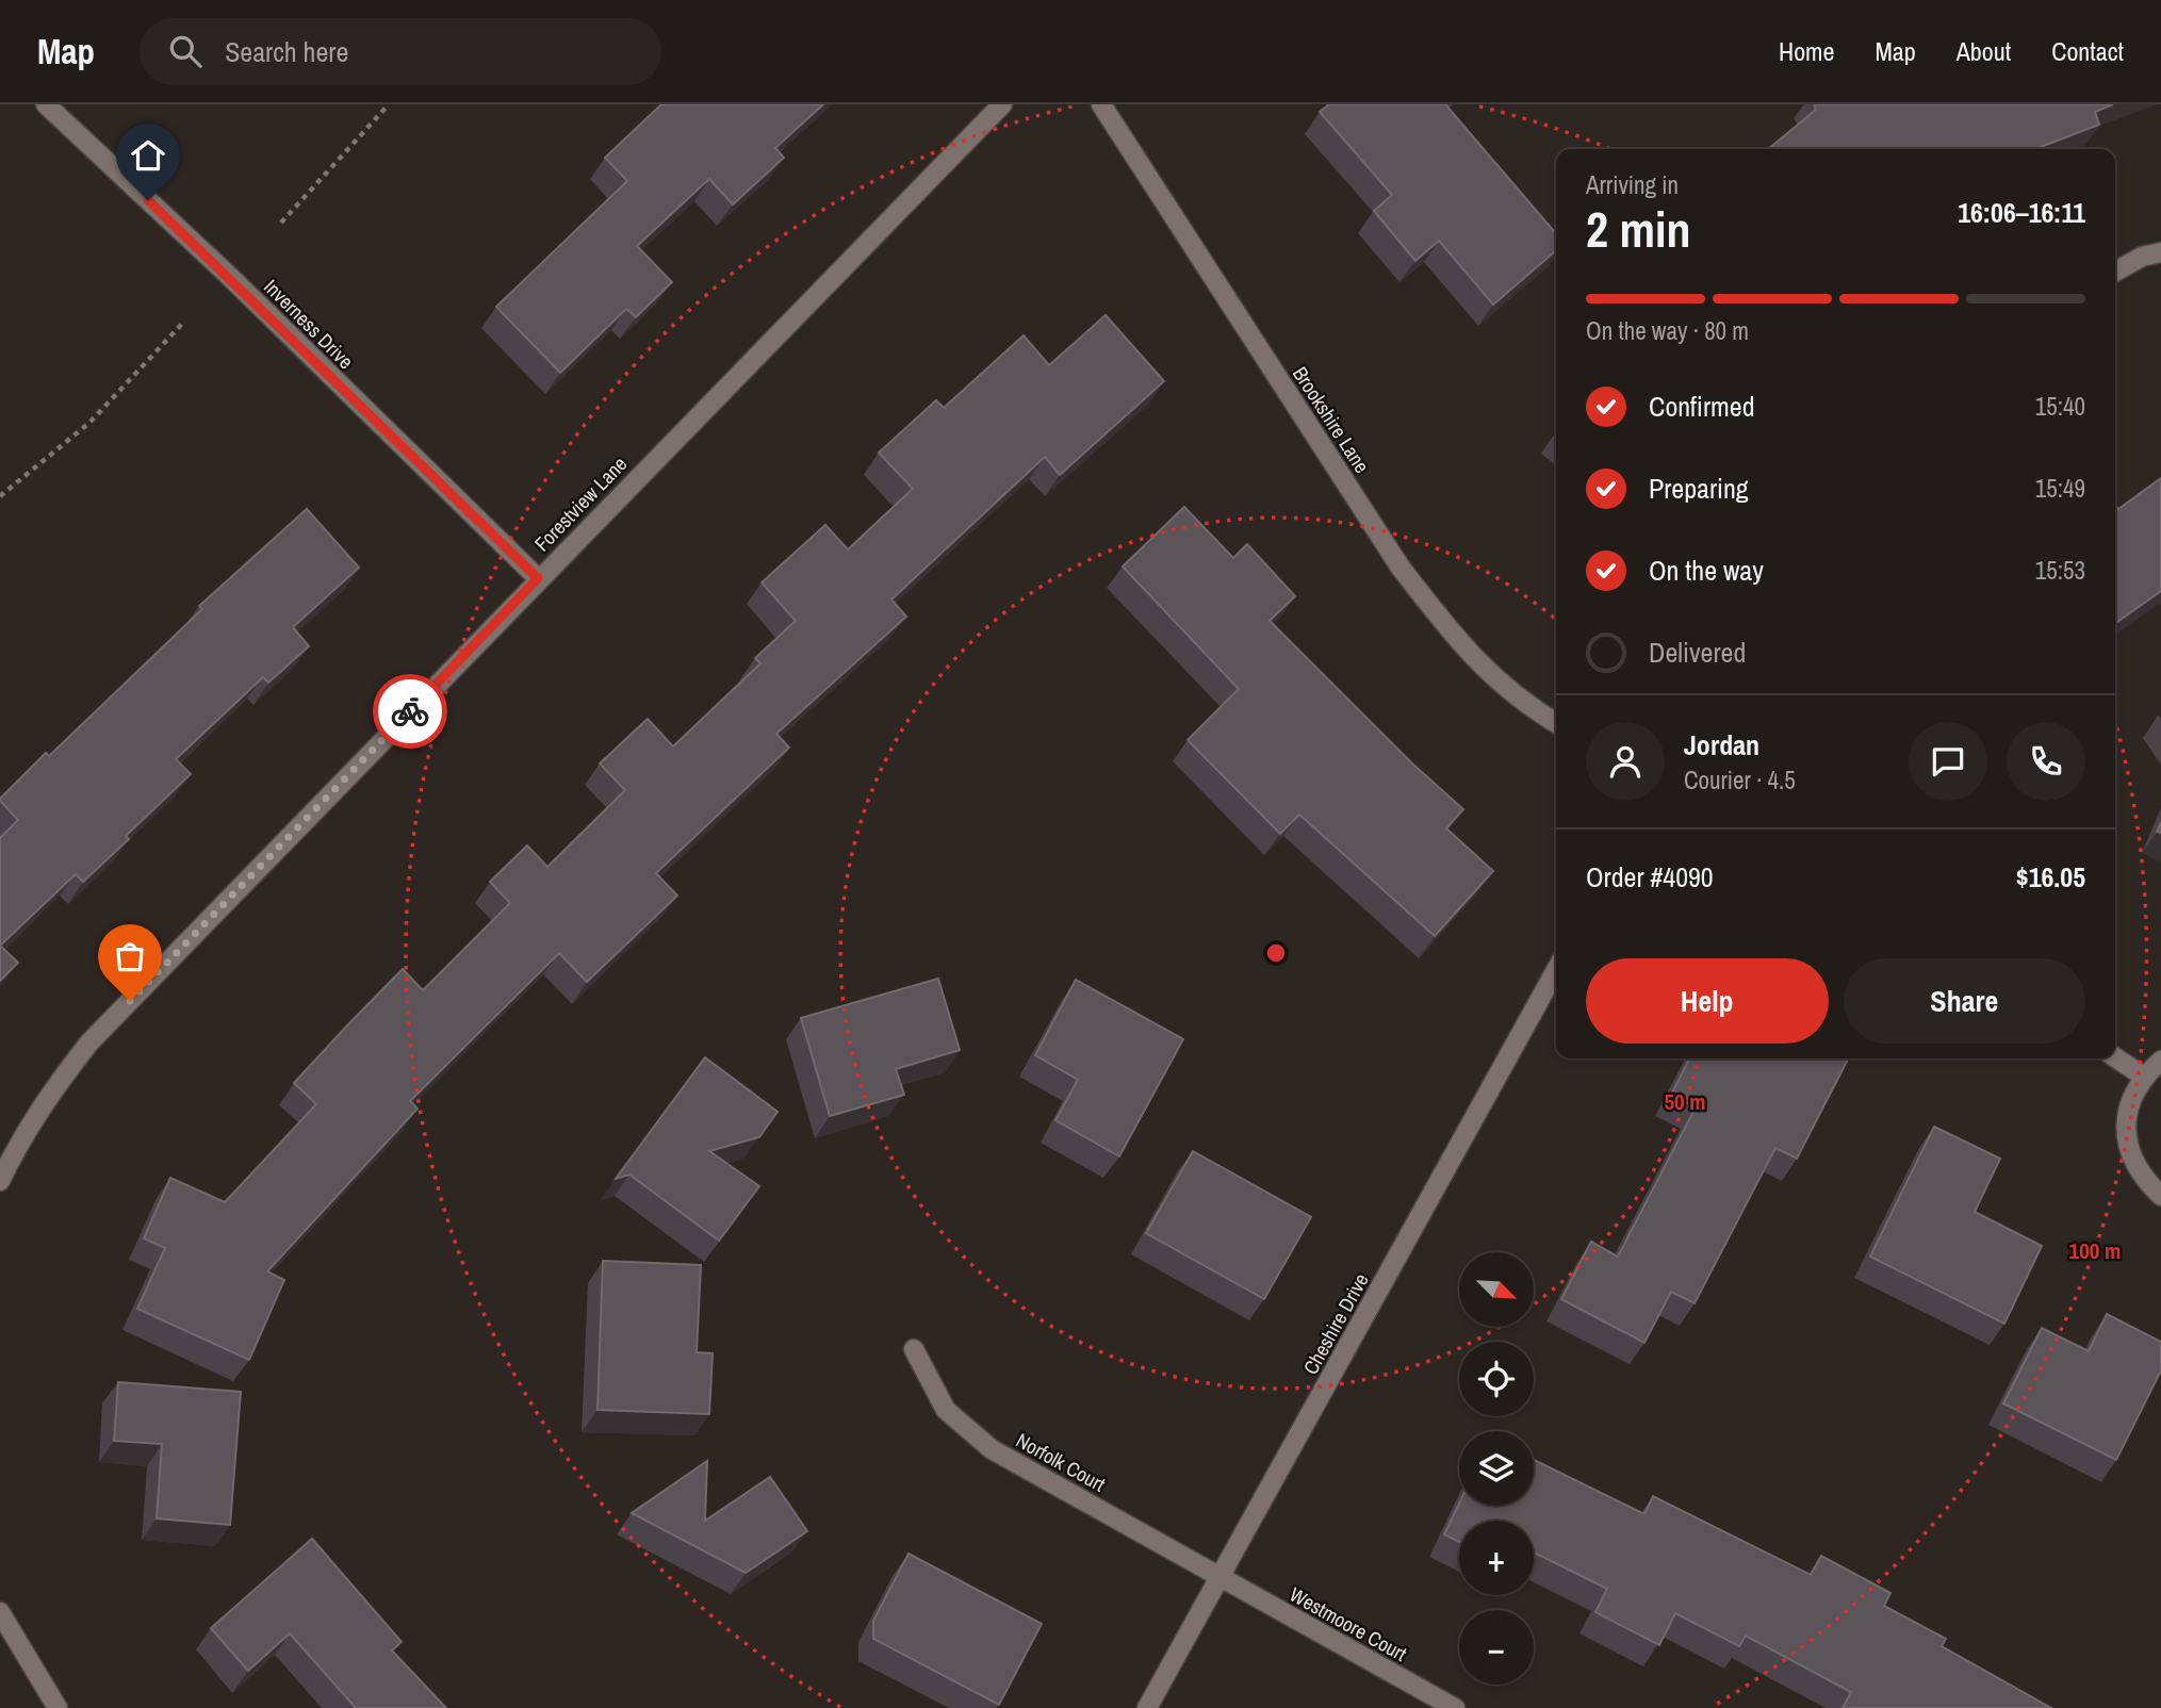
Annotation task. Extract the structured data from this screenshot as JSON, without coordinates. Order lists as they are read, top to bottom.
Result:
{
  "streets": {
    "street": [
      "Inverness Drive",
      "Brookshire Lane",
      "Forestview Lane",
      "Cheshire Drive",
      "Norfolk Court",
      "Westmoore Court"
    ]
  },
  "crossings": [
    ["Inverness Drive", "Forestview Lane"],
    ["Cheshire Drive", "Norfolk Court"],
    ["Cheshire Drive", "Westmoore Court"],
    ["Norfolk Court", "Westmoore Court"]
  ],
  "north": "bottom right",
  "page": {
    "header": "Map",
    "search": "Search here",
    "nav": [
      "Home",
      "Map",
      "About",
      "Contact"
    ],
    "heading": ["2 min", "Arriving in", "16:06–16:11"],
    "panel": [
      "Jordan",
      "Courier · 4.5",
      "Order #4090",
      "$16.05"
    ],
    "bar": "On the way · 80 m",
    "list": [
      ["Confirmed", "15:40"],
      ["Preparing", "15:49"],
      ["On the way", "15:53"],
      "Delivered"
    ],
    "buttons": ["Help", "Share"],
    "map_buttons": ["+", "−"]
  },
  "rings": ["50 m", "100 m"]
}
